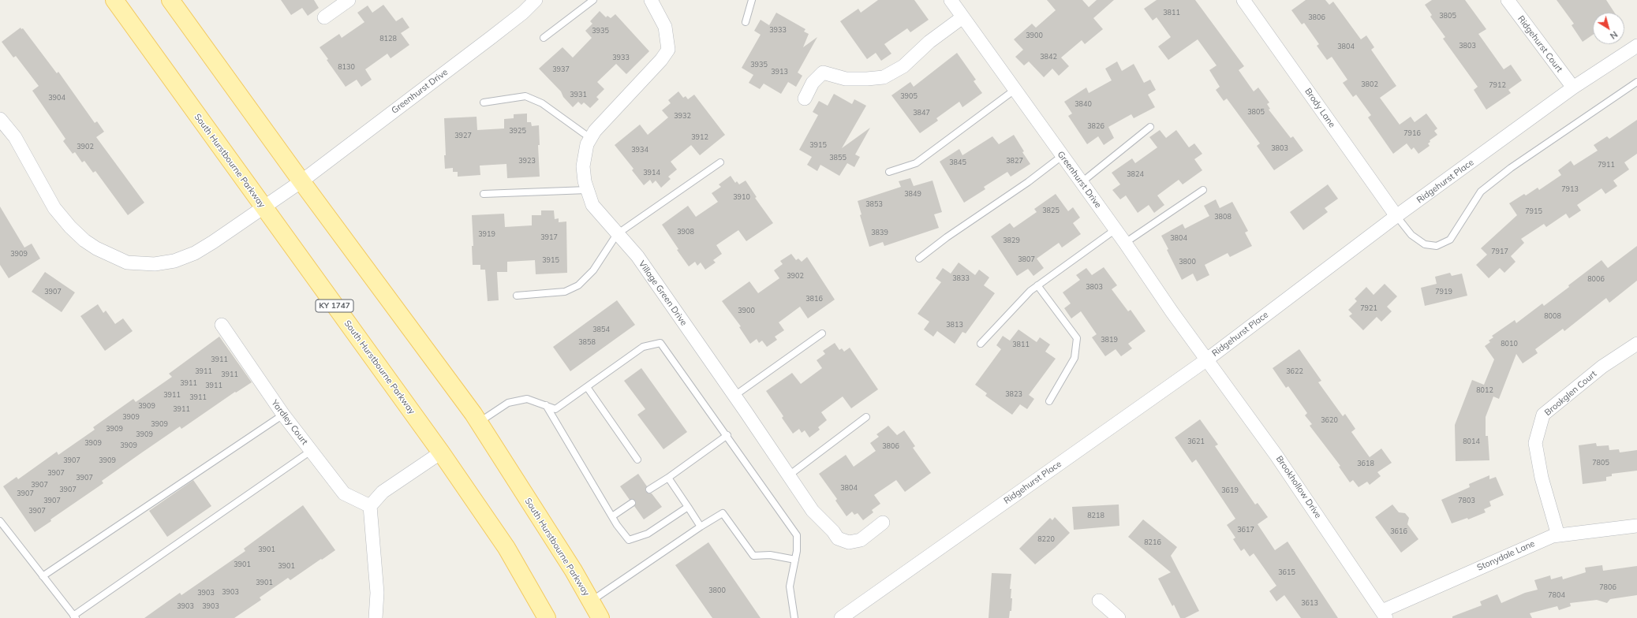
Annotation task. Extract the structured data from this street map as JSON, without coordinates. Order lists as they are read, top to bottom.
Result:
{
  "streets": {
    "main road": ["South Hurstbourne Parkway", "KY 1747"],
    "street": [
      "Ridgehurst Court",
      "Greenhurst Drive",
      "Brody Lane",
      "Ridgehurst Place",
      "Village Green Drive",
      "Brookglen Court",
      "Yardley Court",
      "Brookhollow Drive",
      "Stonydale Lane"
    ]
  },
  "crossings": [
    ["Ridgehurst Court", "Ridgehurst Place"],
    ["Greenhurst Drive", "South Hurstbourne Parkway"],
    ["Greenhurst Drive", "Ridgehurst Place"],
    ["Greenhurst Drive", "Brookhollow Drive"],
    ["Brody Lane", "Ridgehurst Place"],
    ["Ridgehurst Place", "Brookhollow Drive"],
    ["Brookglen Court", "Stonydale Lane"],
    ["Brookhollow Drive", "Stonydale Lane"]
  ],
  "house_numbers": [
    "3811",
    "3805",
    "3806",
    "3933",
    "3935",
    "3900",
    "8128",
    "3803",
    "3804",
    "3842",
    "3933",
    "3935",
    "8130",
    "3937",
    "3913",
    "3802",
    "7912",
    "3931",
    "3905",
    "3904",
    "3840",
    "3805",
    "3847",
    "3932",
    "3826",
    "3925",
    "7916",
    "3927",
    "3912",
    "3915",
    "3902",
    "3803",
    "3934",
    "3855",
    "3923",
    "3827",
    "3845",
    "7911",
    "3914",
    "3824",
    "7913",
    "3849",
    "3910",
    "3853",
    "3825",
    "7915",
    "3808",
    "3908",
    "3839",
    "3919",
    "3917",
    "3804",
    "3829",
    "7917",
    "3909",
    "3807",
    "3915",
    "3800",
    "3902",
    "3833",
    "8006",
    "3803",
    "3907",
    "7919",
    "3816",
    "7921",
    "3900",
    "8008",
    "3813",
    "3854",
    "3819",
    "3858",
    "8010",
    "3811",
    "3911",
    "3911",
    "3622",
    "3911",
    "3911",
    "3911",
    "8012",
    "3823",
    "3911",
    "3911",
    "3909",
    "3911",
    "3909",
    "3620",
    "3909",
    "3909",
    "3909",
    "3621",
    "8014",
    "3909",
    "3909",
    "3806",
    "3907",
    "3909",
    "7805",
    "3618",
    "3907",
    "3907",
    "3907",
    "3804",
    "3907",
    "3619",
    "3907",
    "3907",
    "7803",
    "3907",
    "8218",
    "3617",
    "3616",
    "8220",
    "8216",
    "3901",
    "3901",
    "3901",
    "3615",
    "3901",
    "7806",
    "3800",
    "3903",
    "3903",
    "7804",
    "3613",
    "3903",
    "3903"
  ],
  "north": "bottom right"
}
